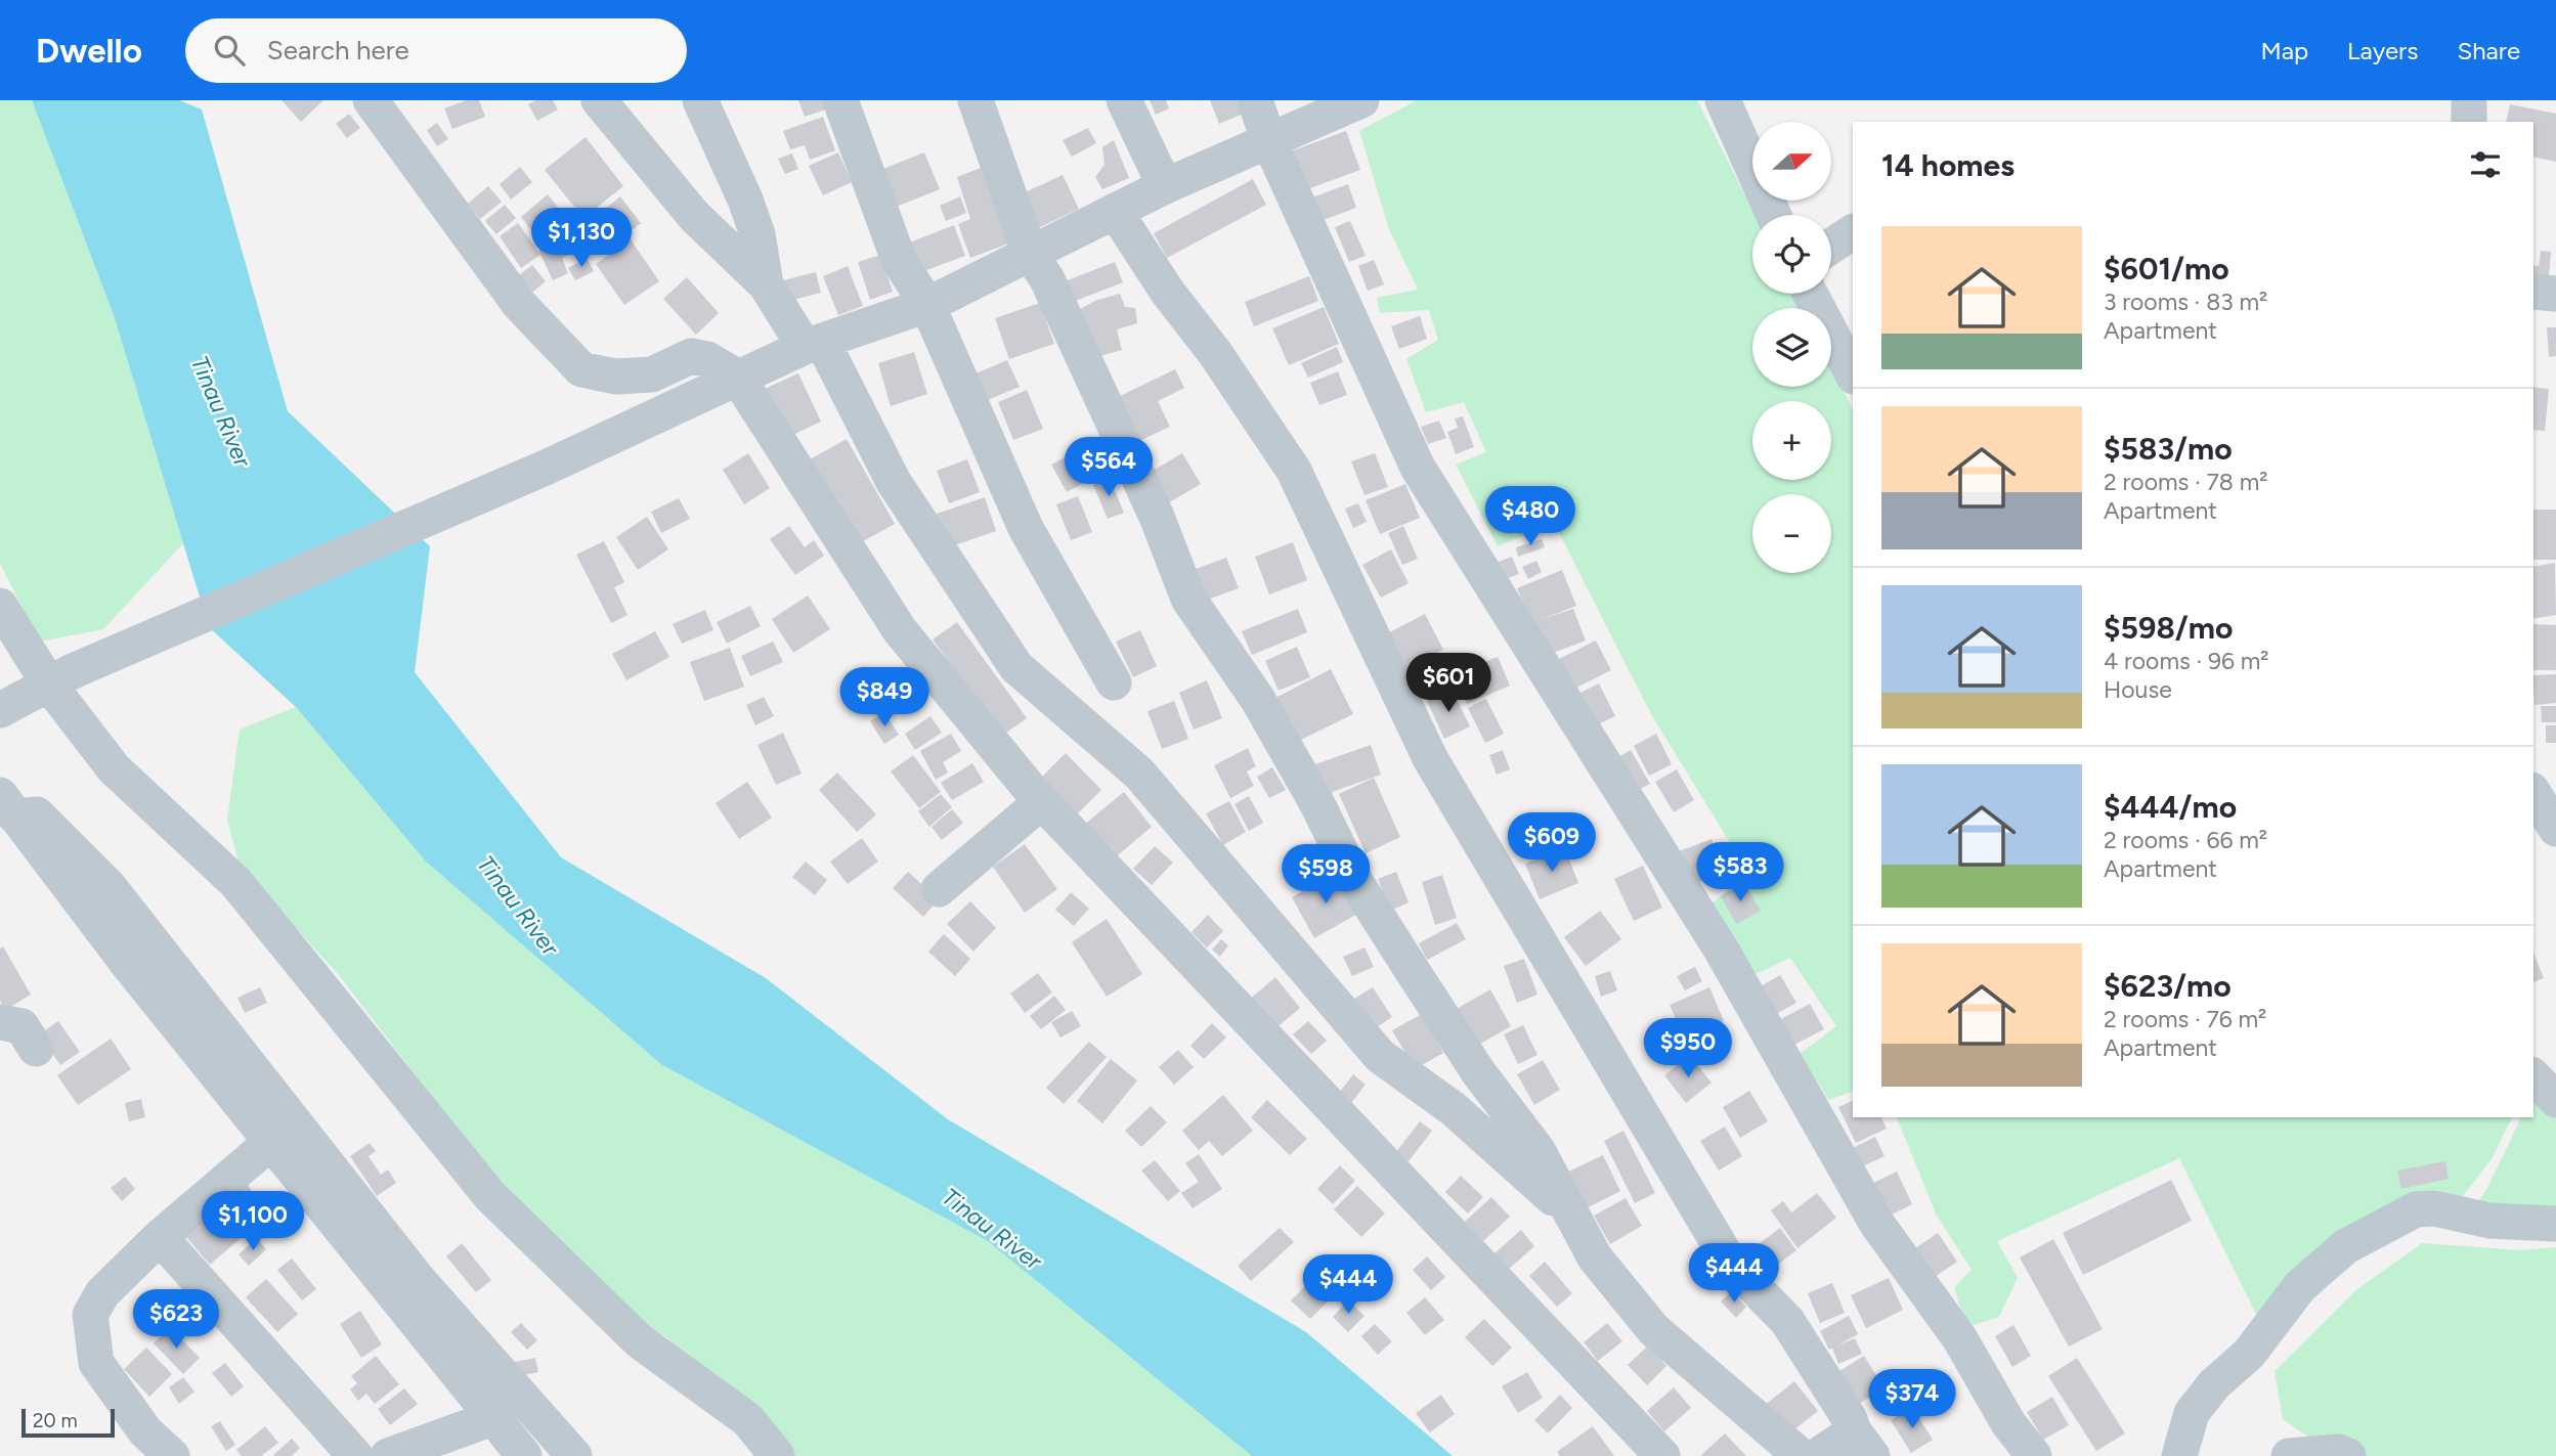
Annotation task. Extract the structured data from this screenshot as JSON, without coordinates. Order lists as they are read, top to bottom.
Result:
{
  "water": ["Tinau River"],
  "scale_bar": "20 m",
  "north": "right",
  "page": {
    "header": "Dwello",
    "search": "Search here",
    "nav": ["Map", "Layers", "Share"],
    "map_buttons": ["+", "−"],
    "heading": "14 homes",
    "price": [
      "$1,130",
      "$564",
      "$480",
      "$601",
      "$849",
      "$609",
      "$583",
      "$598",
      "$950",
      "$1,100",
      "$444",
      "$444",
      "$623",
      "$374"
    ],
    "list": [
      {
        "name": "$601/mo",
        "note": "3 rooms · 83 m² · Apartment"
      },
      {
        "name": "$583/mo",
        "note": "2 rooms · 78 m² · Apartment"
      },
      {
        "name": "$598/mo",
        "note": "4 rooms · 96 m² · House"
      },
      {
        "name": "$444/mo",
        "note": "2 rooms · 66 m² · Apartment"
      },
      {
        "name": "$623/mo",
        "note": "2 rooms · 76 m² · Apartment"
      }
    ],
    "scale": "20 m"
  }
}
